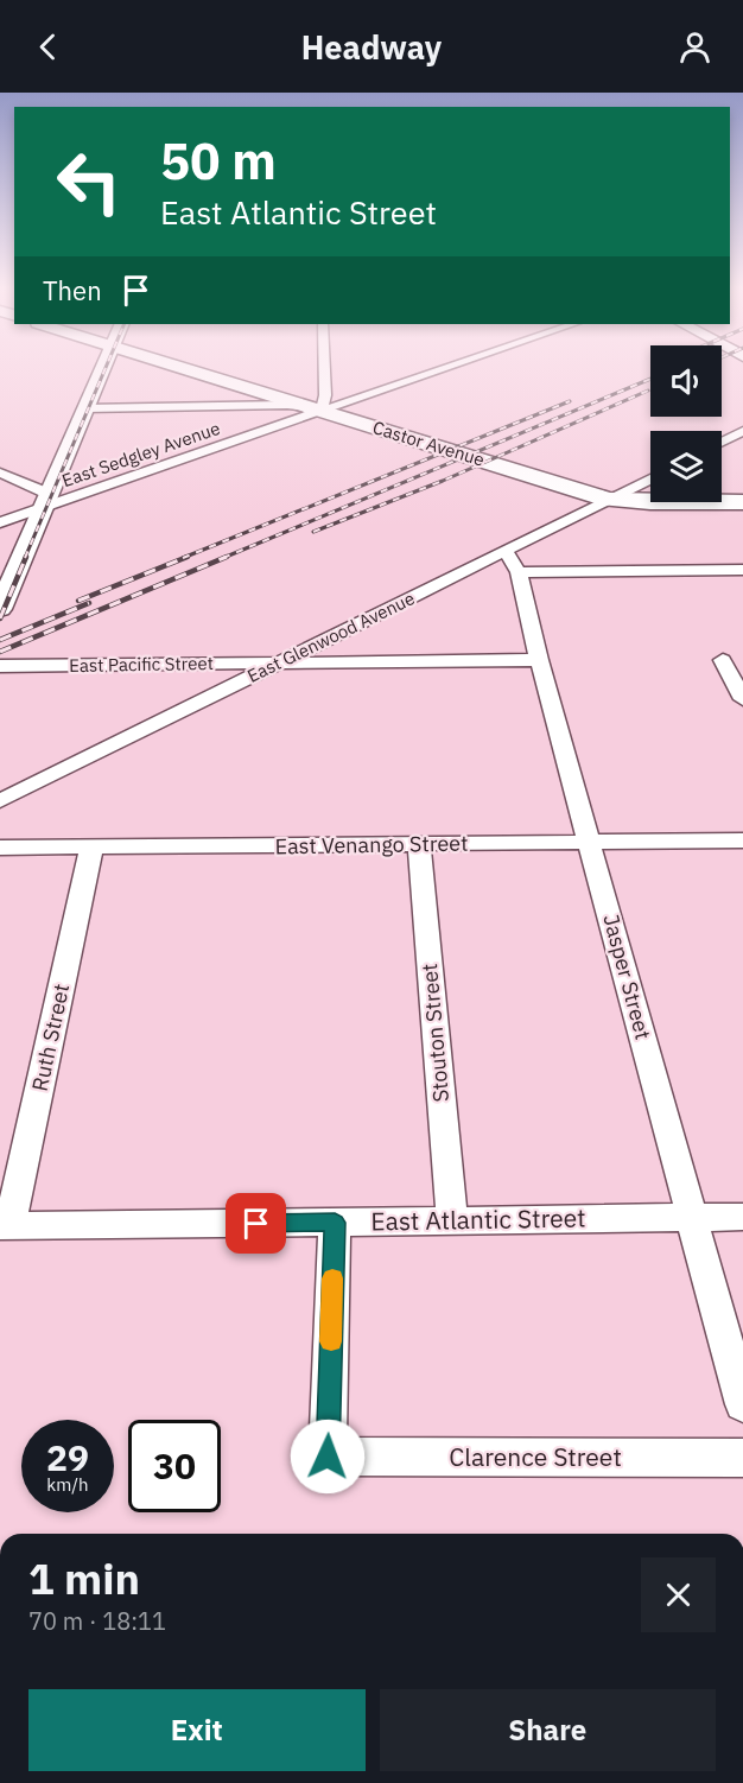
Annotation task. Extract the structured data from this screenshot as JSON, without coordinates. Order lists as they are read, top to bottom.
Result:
{
  "streets": {
    "main road": ["Castor Avenue"],
    "street": [
      "East Sedgley Avenue",
      "East Glenwood Avenue",
      "East Pacific Street",
      "East Venango Street",
      "Jasper Street",
      "Stouton Street",
      "Ruth Street",
      "East Atlantic Street",
      "Clarence Street"
    ]
  },
  "crossings": [
    ["Castor Avenue", "East Sedgley Avenue"],
    ["Castor Avenue", "East Glenwood Avenue"],
    ["East Glenwood Avenue", "East Pacific Street"],
    ["East Glenwood Avenue", "Jasper Street"],
    ["East Pacific Street", "Jasper Street"],
    ["East Venango Street", "Jasper Street"],
    ["East Venango Street", "Stouton Street"],
    ["East Venango Street", "Ruth Street"],
    ["Jasper Street", "East Atlantic Street"],
    ["Stouton Street", "East Atlantic Street"],
    ["Ruth Street", "East Atlantic Street"],
    ["East Atlantic Street", "Clarence Street"]
  ],
  "page": {
    "header": "Headway",
    "turn": ["50 m", "East Atlantic Street"],
    "then": "Then",
    "speed": "29 km/h",
    "limit": "30",
    "heading": ["1 min", "70 m · 18:11"],
    "buttons": ["Exit", "Share"]
  }
}
